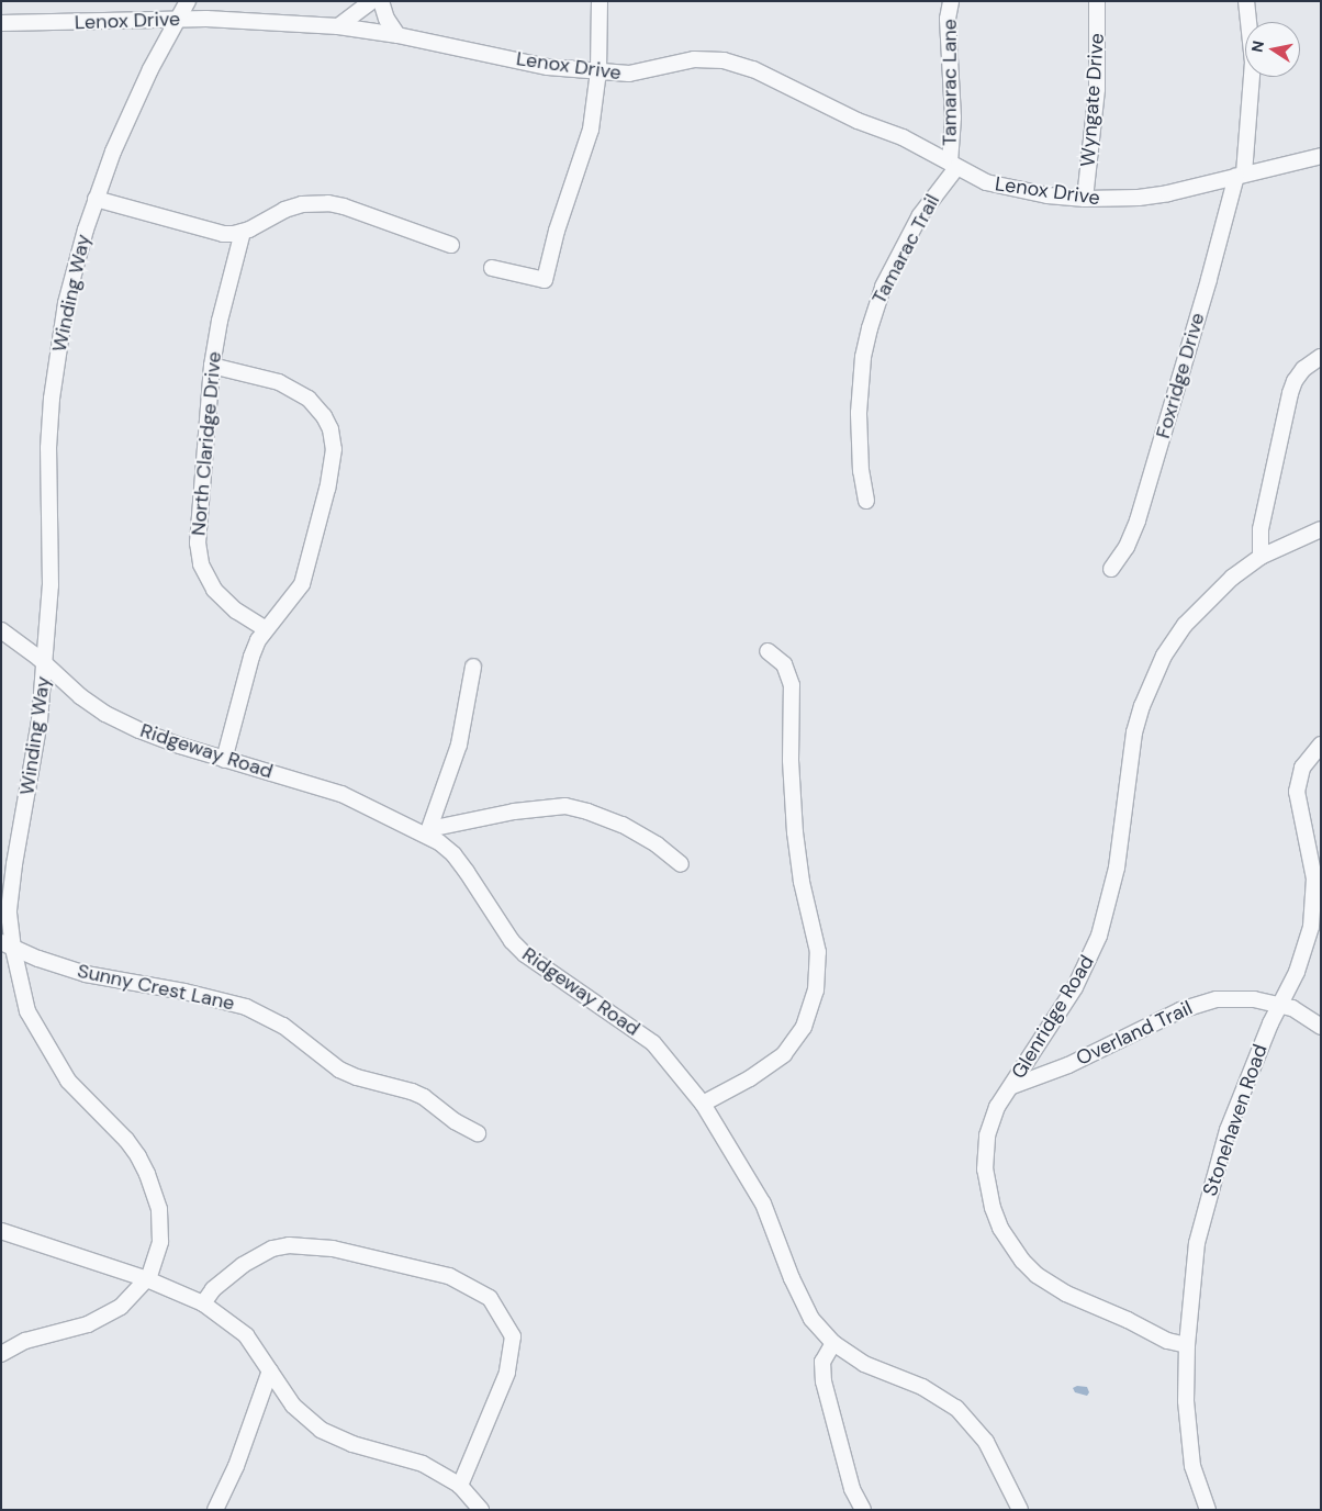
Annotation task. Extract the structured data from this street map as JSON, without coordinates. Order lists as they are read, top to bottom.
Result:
{
  "streets": {
    "street": [
      "Lenox Drive",
      "Tamarac Lane",
      "Wyngate Drive",
      "Tamarac Trail",
      "Winding Way",
      "Foxridge Drive",
      "North Claridge Drive",
      "Ridgeway Road",
      "Sunny Crest Lane",
      "Glenridge Road",
      "Overland Trail",
      "Stonehaven Road"
    ]
  },
  "crossings": [
    ["Lenox Drive", "Tamarac Lane"],
    ["Lenox Drive", "Wyngate Drive"],
    ["Lenox Drive", "Tamarac Trail"],
    ["Lenox Drive", "Winding Way"],
    ["Lenox Drive", "Foxridge Drive"],
    ["Tamarac Lane", "Tamarac Trail"],
    ["Winding Way", "Ridgeway Road"],
    ["Winding Way", "Sunny Crest Lane"],
    ["Glenridge Road", "Overland Trail"],
    ["Glenridge Road", "Stonehaven Road"],
    ["Overland Trail", "Stonehaven Road"]
  ],
  "north": "left"
}
